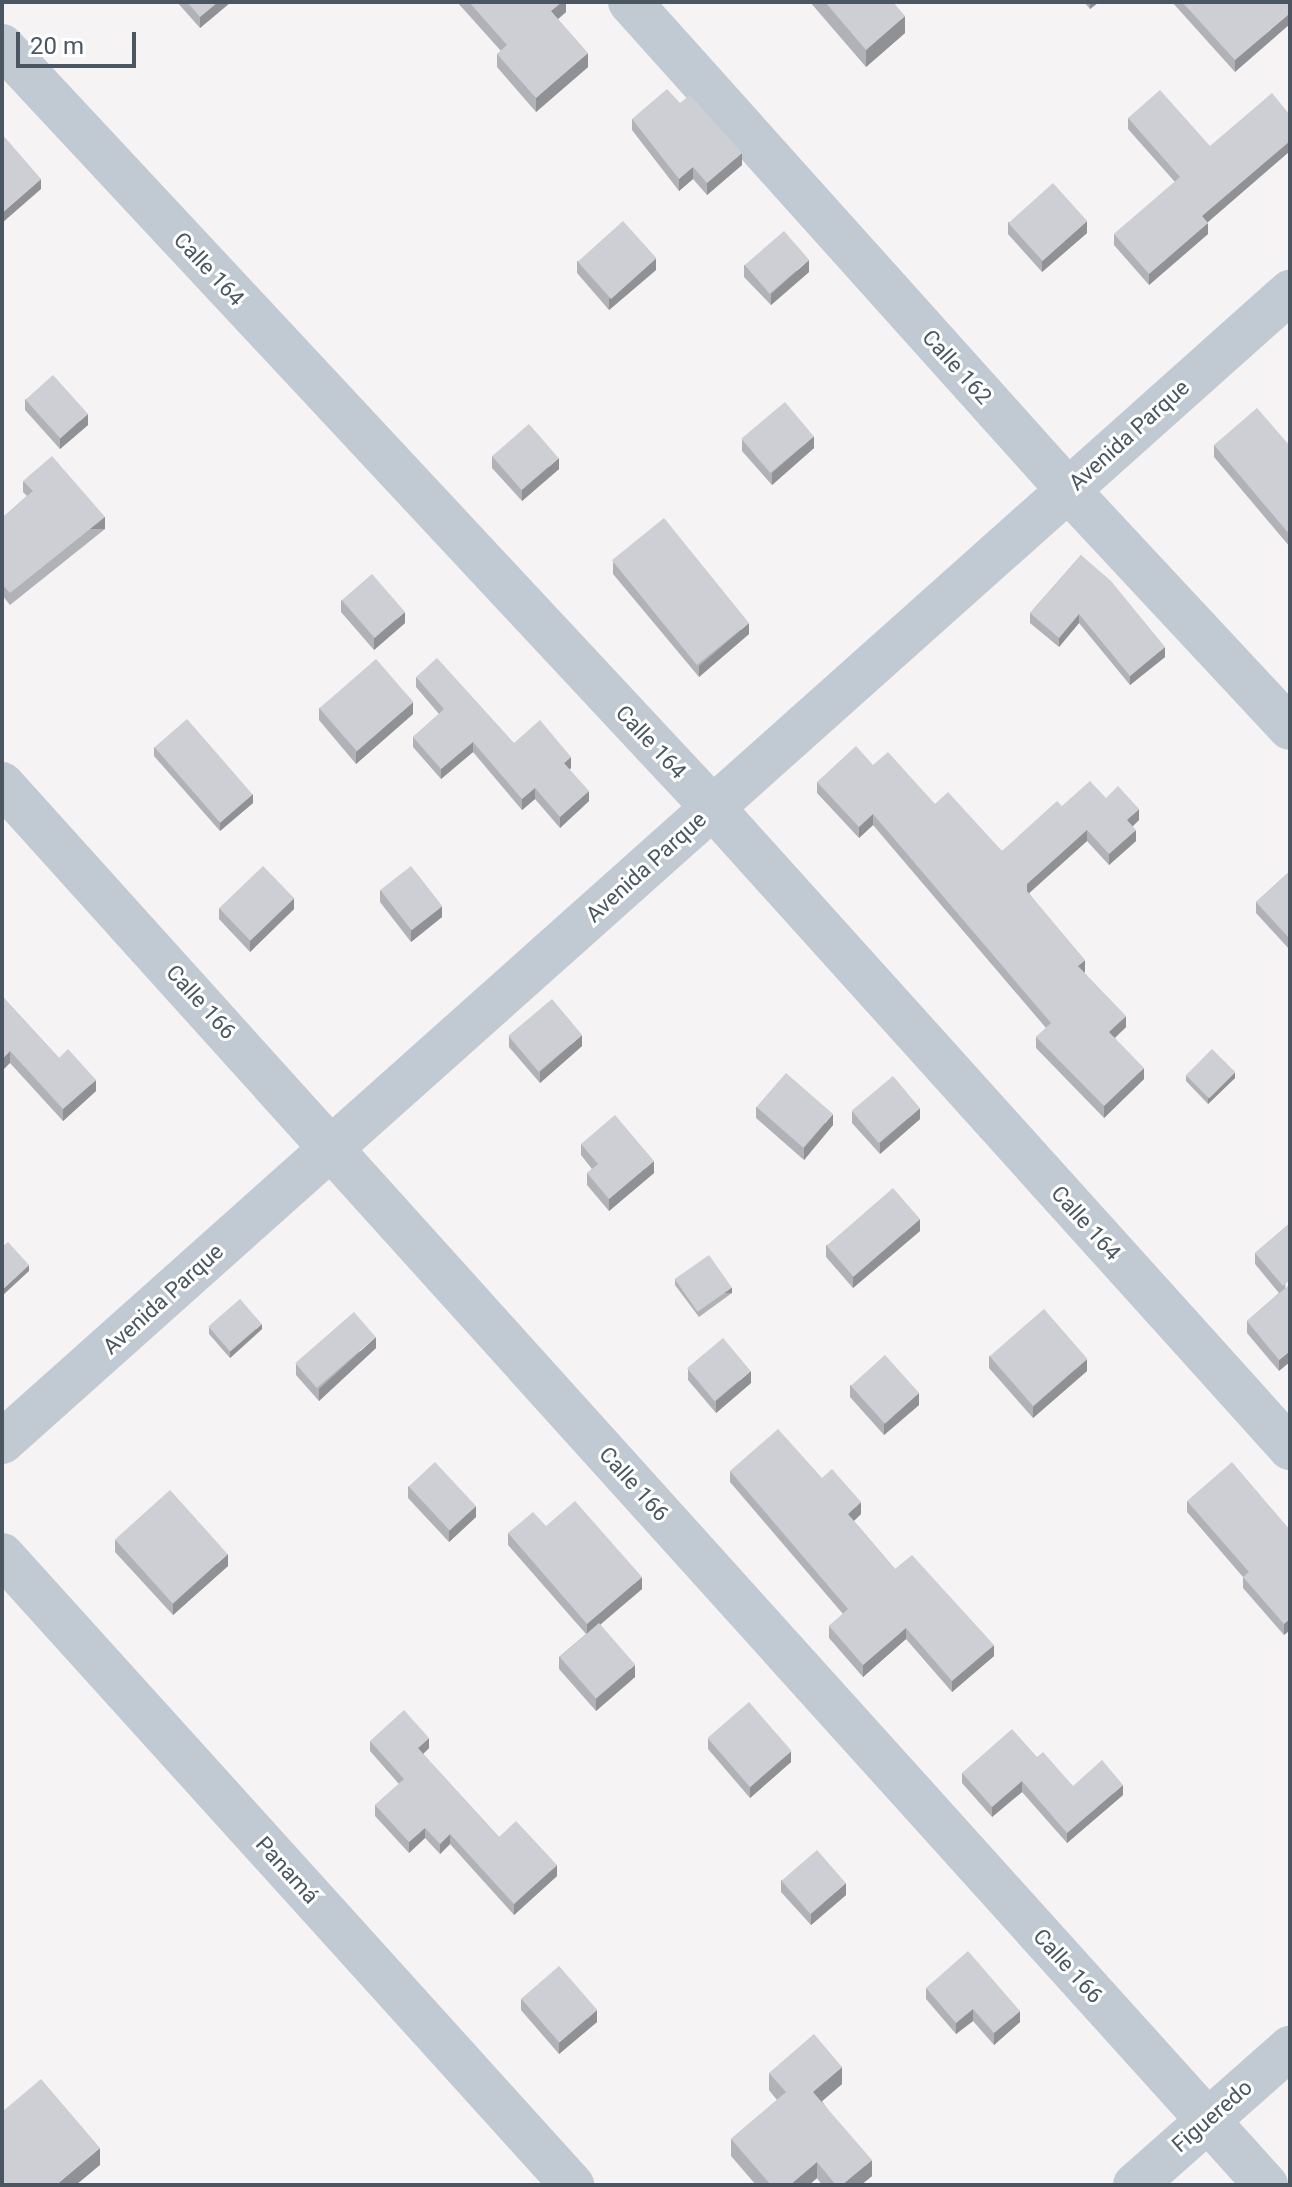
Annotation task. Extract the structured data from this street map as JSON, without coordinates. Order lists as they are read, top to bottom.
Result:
{
  "streets": {
    "street": [
      "Calle 164",
      "Calle 162",
      "Avenida Parque",
      "Calle 166",
      "Panamá",
      "Figueredo"
    ]
  },
  "crossings": [
    ["Calle 164", "Avenida Parque"],
    ["Calle 162", "Avenida Parque"],
    ["Avenida Parque", "Calle 166"],
    ["Calle 166", "Figueredo"]
  ],
  "scale_bar": "20 m"
}
